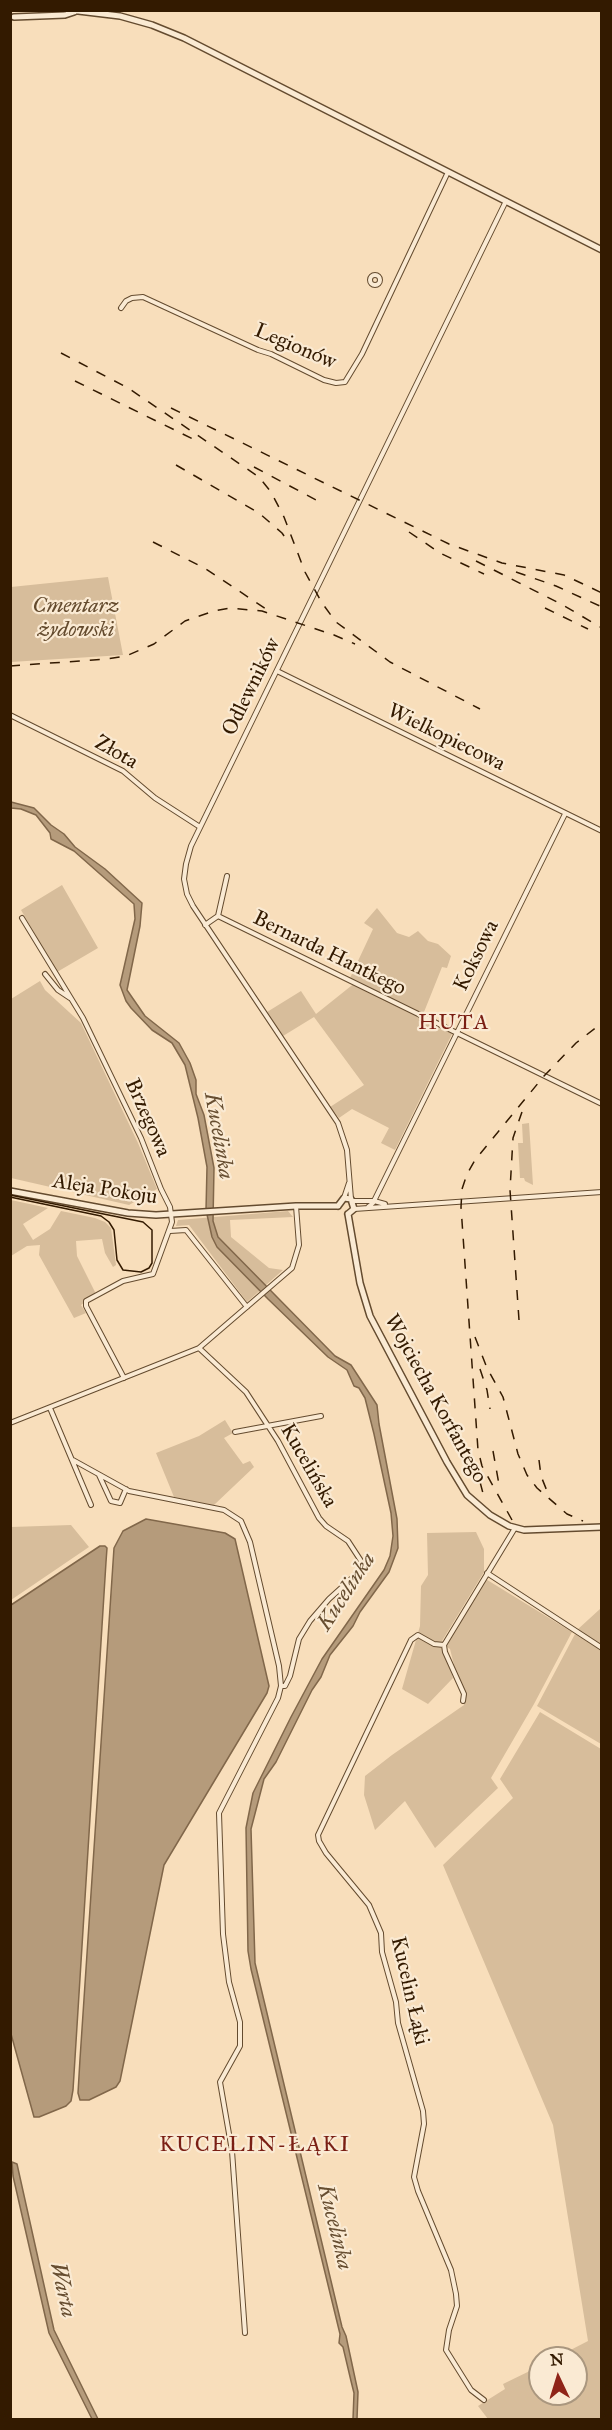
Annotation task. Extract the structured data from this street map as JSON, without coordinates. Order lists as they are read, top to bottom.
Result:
{
  "streets": {
    "street": [
      "Legionów",
      "Odlewników",
      "Wielkopiecowa",
      "Złota",
      "Bernarda Hantkego",
      "Koksowa",
      "Brzegowa",
      "Aleja Pokoju",
      "Wojciecha Korfantego",
      "Kucelińska",
      "Kucelin Łąki"
    ]
  },
  "crossings": [
    ["Odlewników", "Wielkopiecowa"],
    ["Odlewników", "Złota"],
    ["Odlewników", "Aleja Pokoju"],
    ["Odlewników", "Wojciecha Korfantego"],
    ["Wielkopiecowa", "Koksowa"],
    ["Bernarda Hantkego", "Koksowa"],
    ["Brzegowa", "Aleja Pokoju"],
    ["Aleja Pokoju", "Wojciecha Korfantego"]
  ],
  "districts": ["HUTA", "KUCELIN-ŁĄKI"],
  "water": ["Kucelinka", "Warta"],
  "parks": ["Cmentarz żydowski"],
  "north": "top"
}
